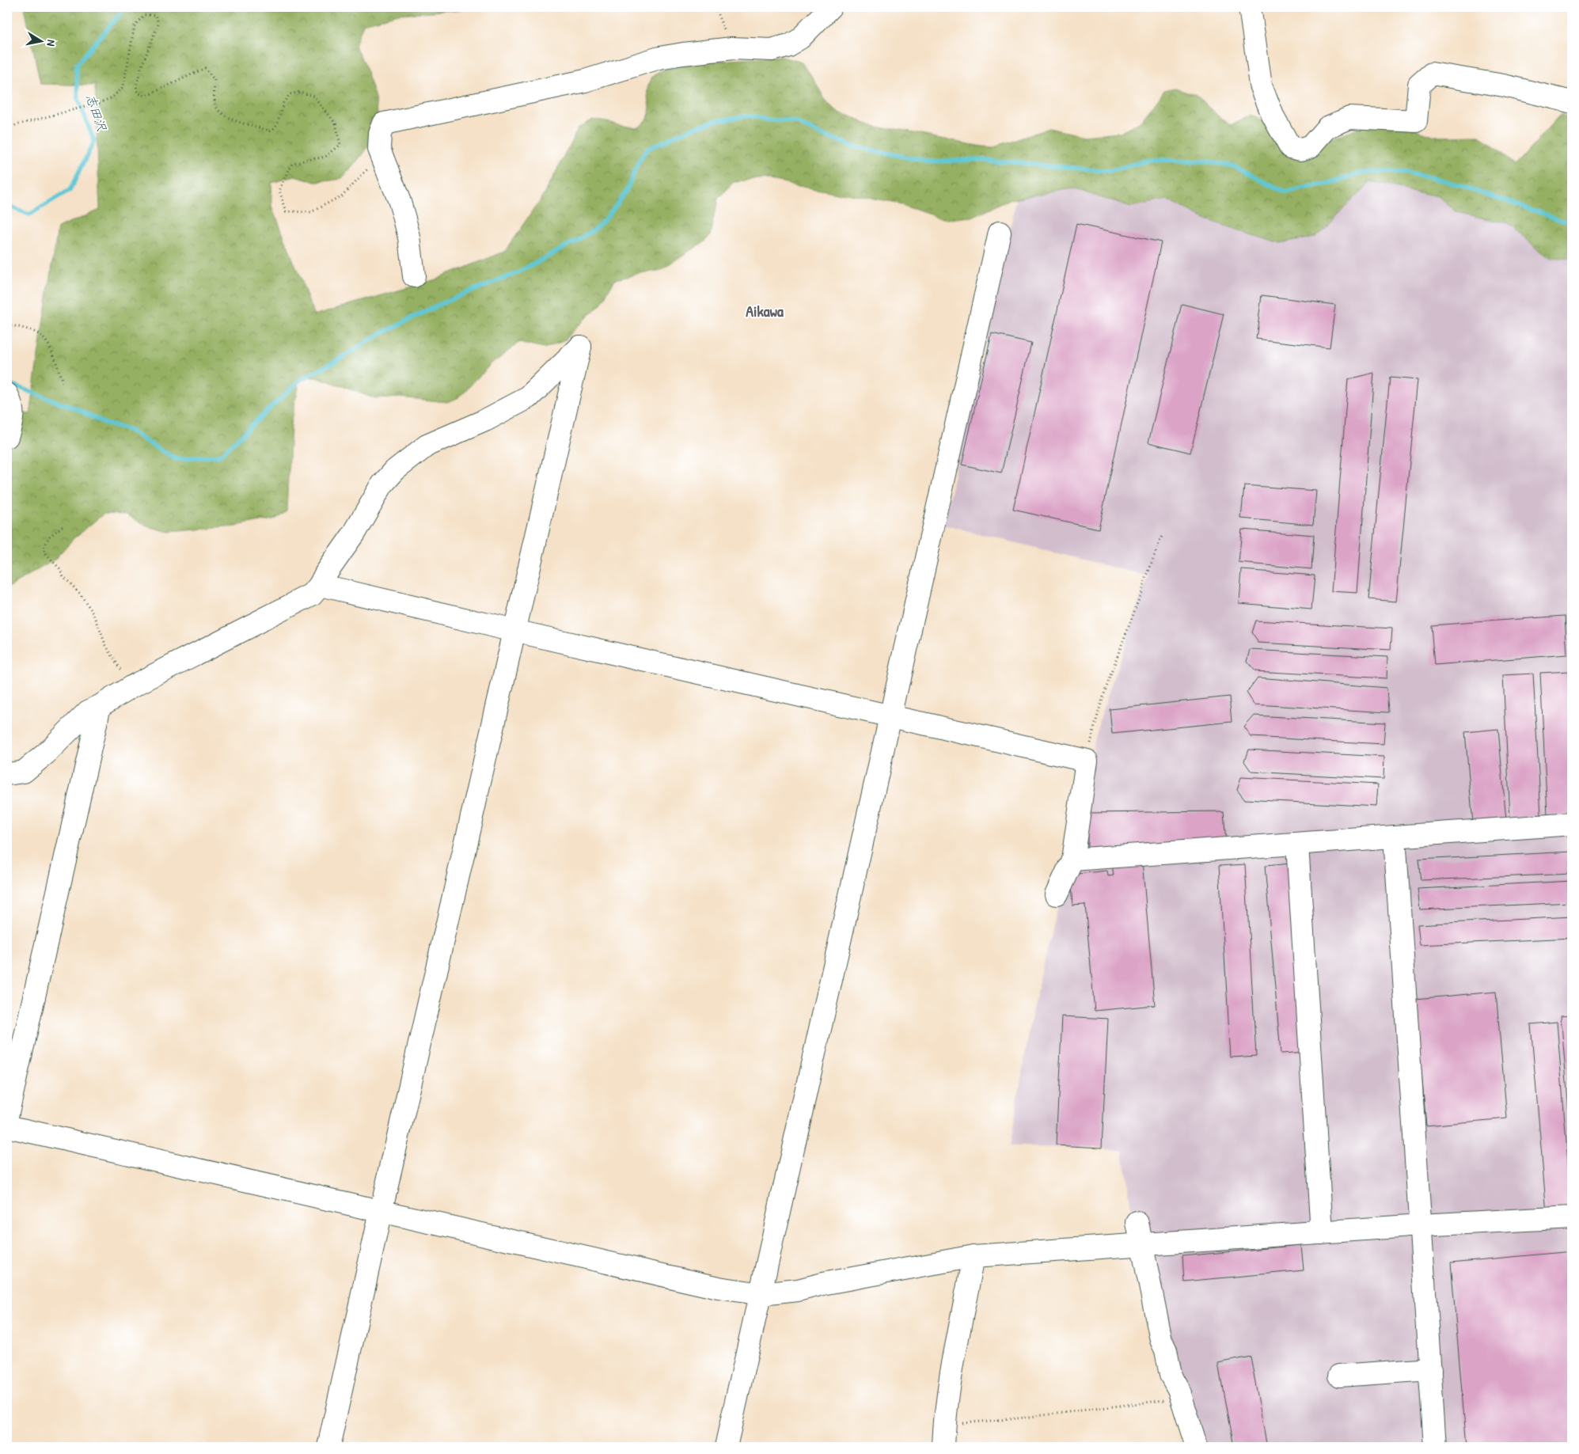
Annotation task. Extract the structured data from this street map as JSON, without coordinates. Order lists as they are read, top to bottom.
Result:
{
  "districts": ["Aikawa"],
  "water": ["志田沢"],
  "north": "right"
}
